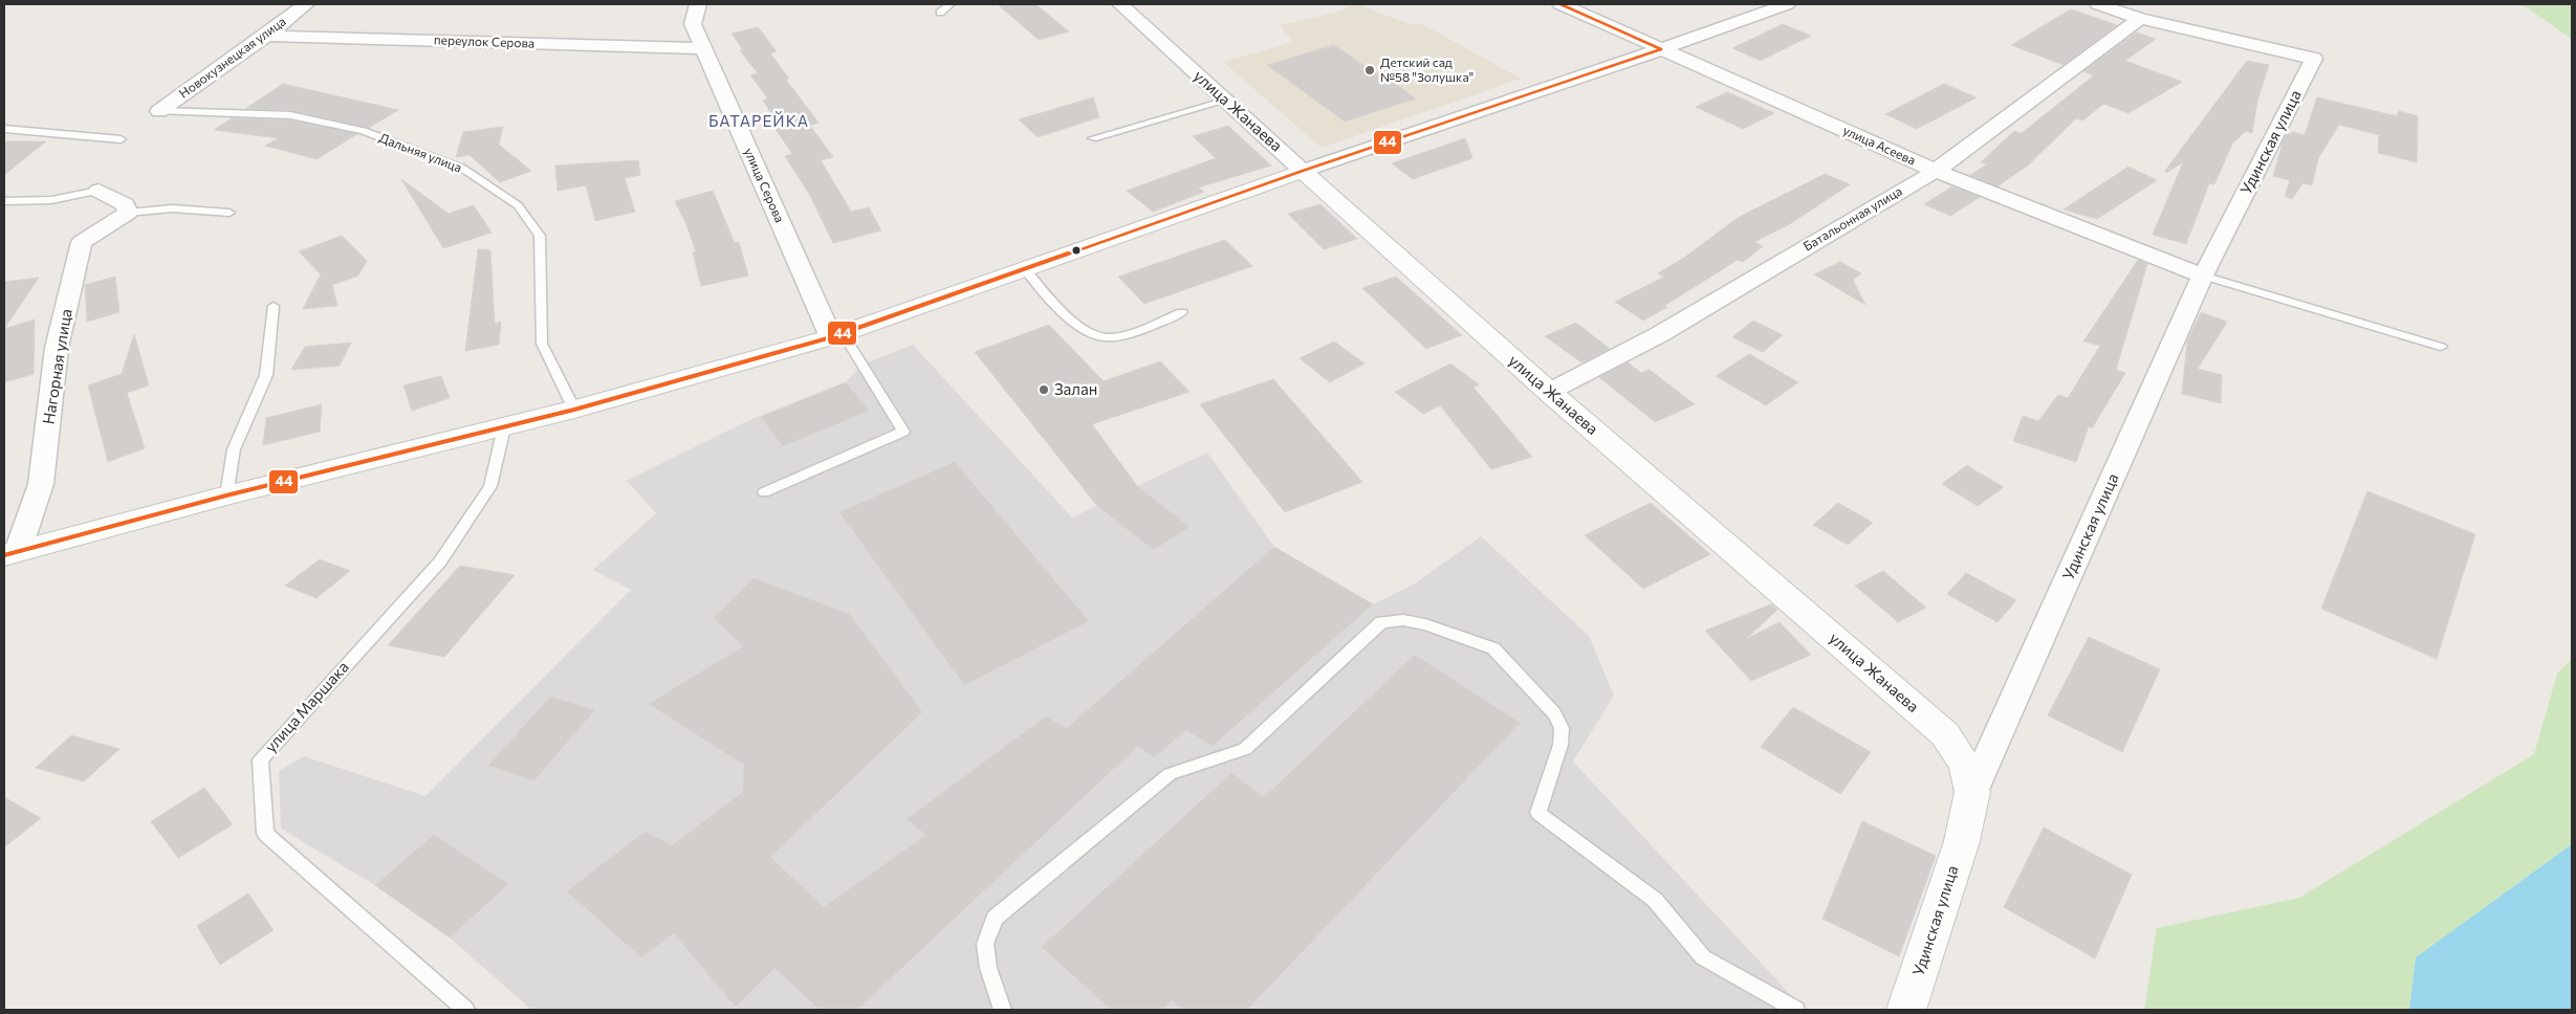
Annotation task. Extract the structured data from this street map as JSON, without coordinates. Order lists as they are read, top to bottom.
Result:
{
  "streets": {
    "street": [
      "переулок Серова",
      "Новокузнецкая улица",
      "улица Жанаева",
      "Удинская улица",
      "улица Асеева",
      "улица Серова",
      "Батальонная улица",
      "Нагорная улица"
    ],
    "lane": ["Дальняя улица", "улица Маршака"]
  },
  "crossings": [
    ["переулок Серова", "Новокузнецкая улица"],
    ["переулок Серова", "улица Серова"],
    ["Новокузнецкая улица", "Дальняя улица"],
    ["улица Жанаева", "Удинская улица"],
    ["улица Жанаева", "Батальонная улица"],
    ["Удинская улица", "улица Асеева"],
    ["Удинская улица", "Батальонная улица"],
    ["улица Асеева", "Батальонная улица"]
  ],
  "districts": ["БАТАРЕЙКА"],
  "places": ["Детский сад №58 \"Золушка\"", "Залан"],
  "lines": ["transit line 44"]
}
